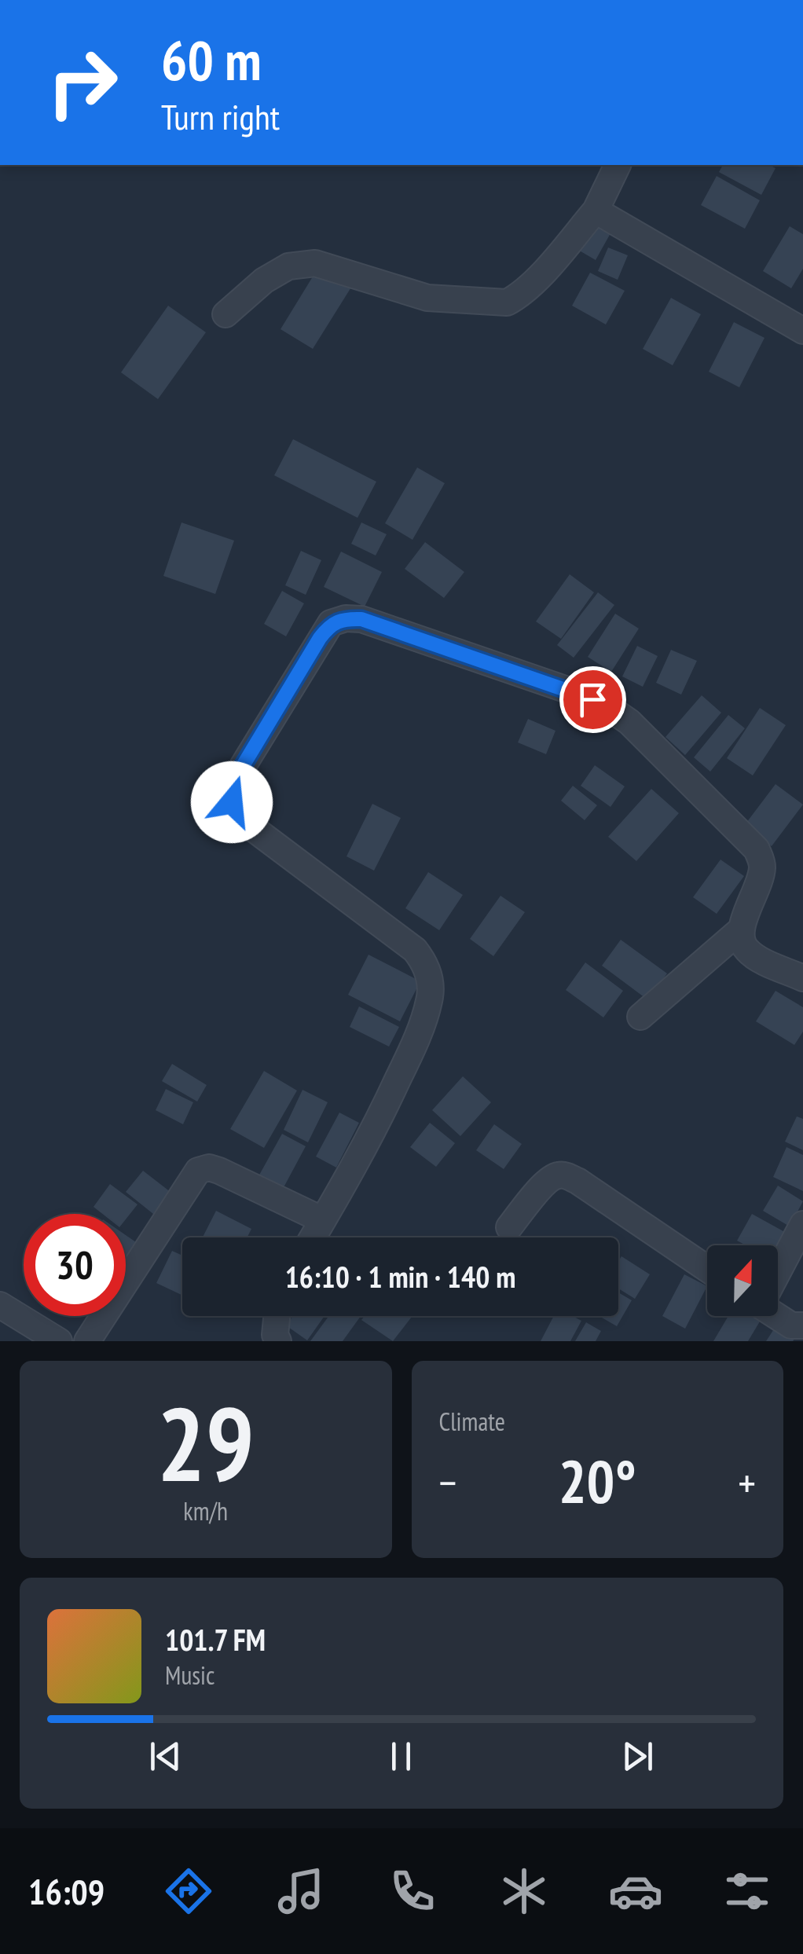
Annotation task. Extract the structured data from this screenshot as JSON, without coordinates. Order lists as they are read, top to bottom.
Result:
{
  "north": "top",
  "page": {
    "turn": ["60 m", "Turn right"],
    "limit": "30",
    "trip": "16:10 · 1 min · 140 m",
    "tile": [
      ["29", "km/h"],
      "Climate"
    ],
    "heat": ["−", "20°", "+"],
    "song": ["101.7 FM", "Music"],
    "tabs": "16:09"
  }
}
